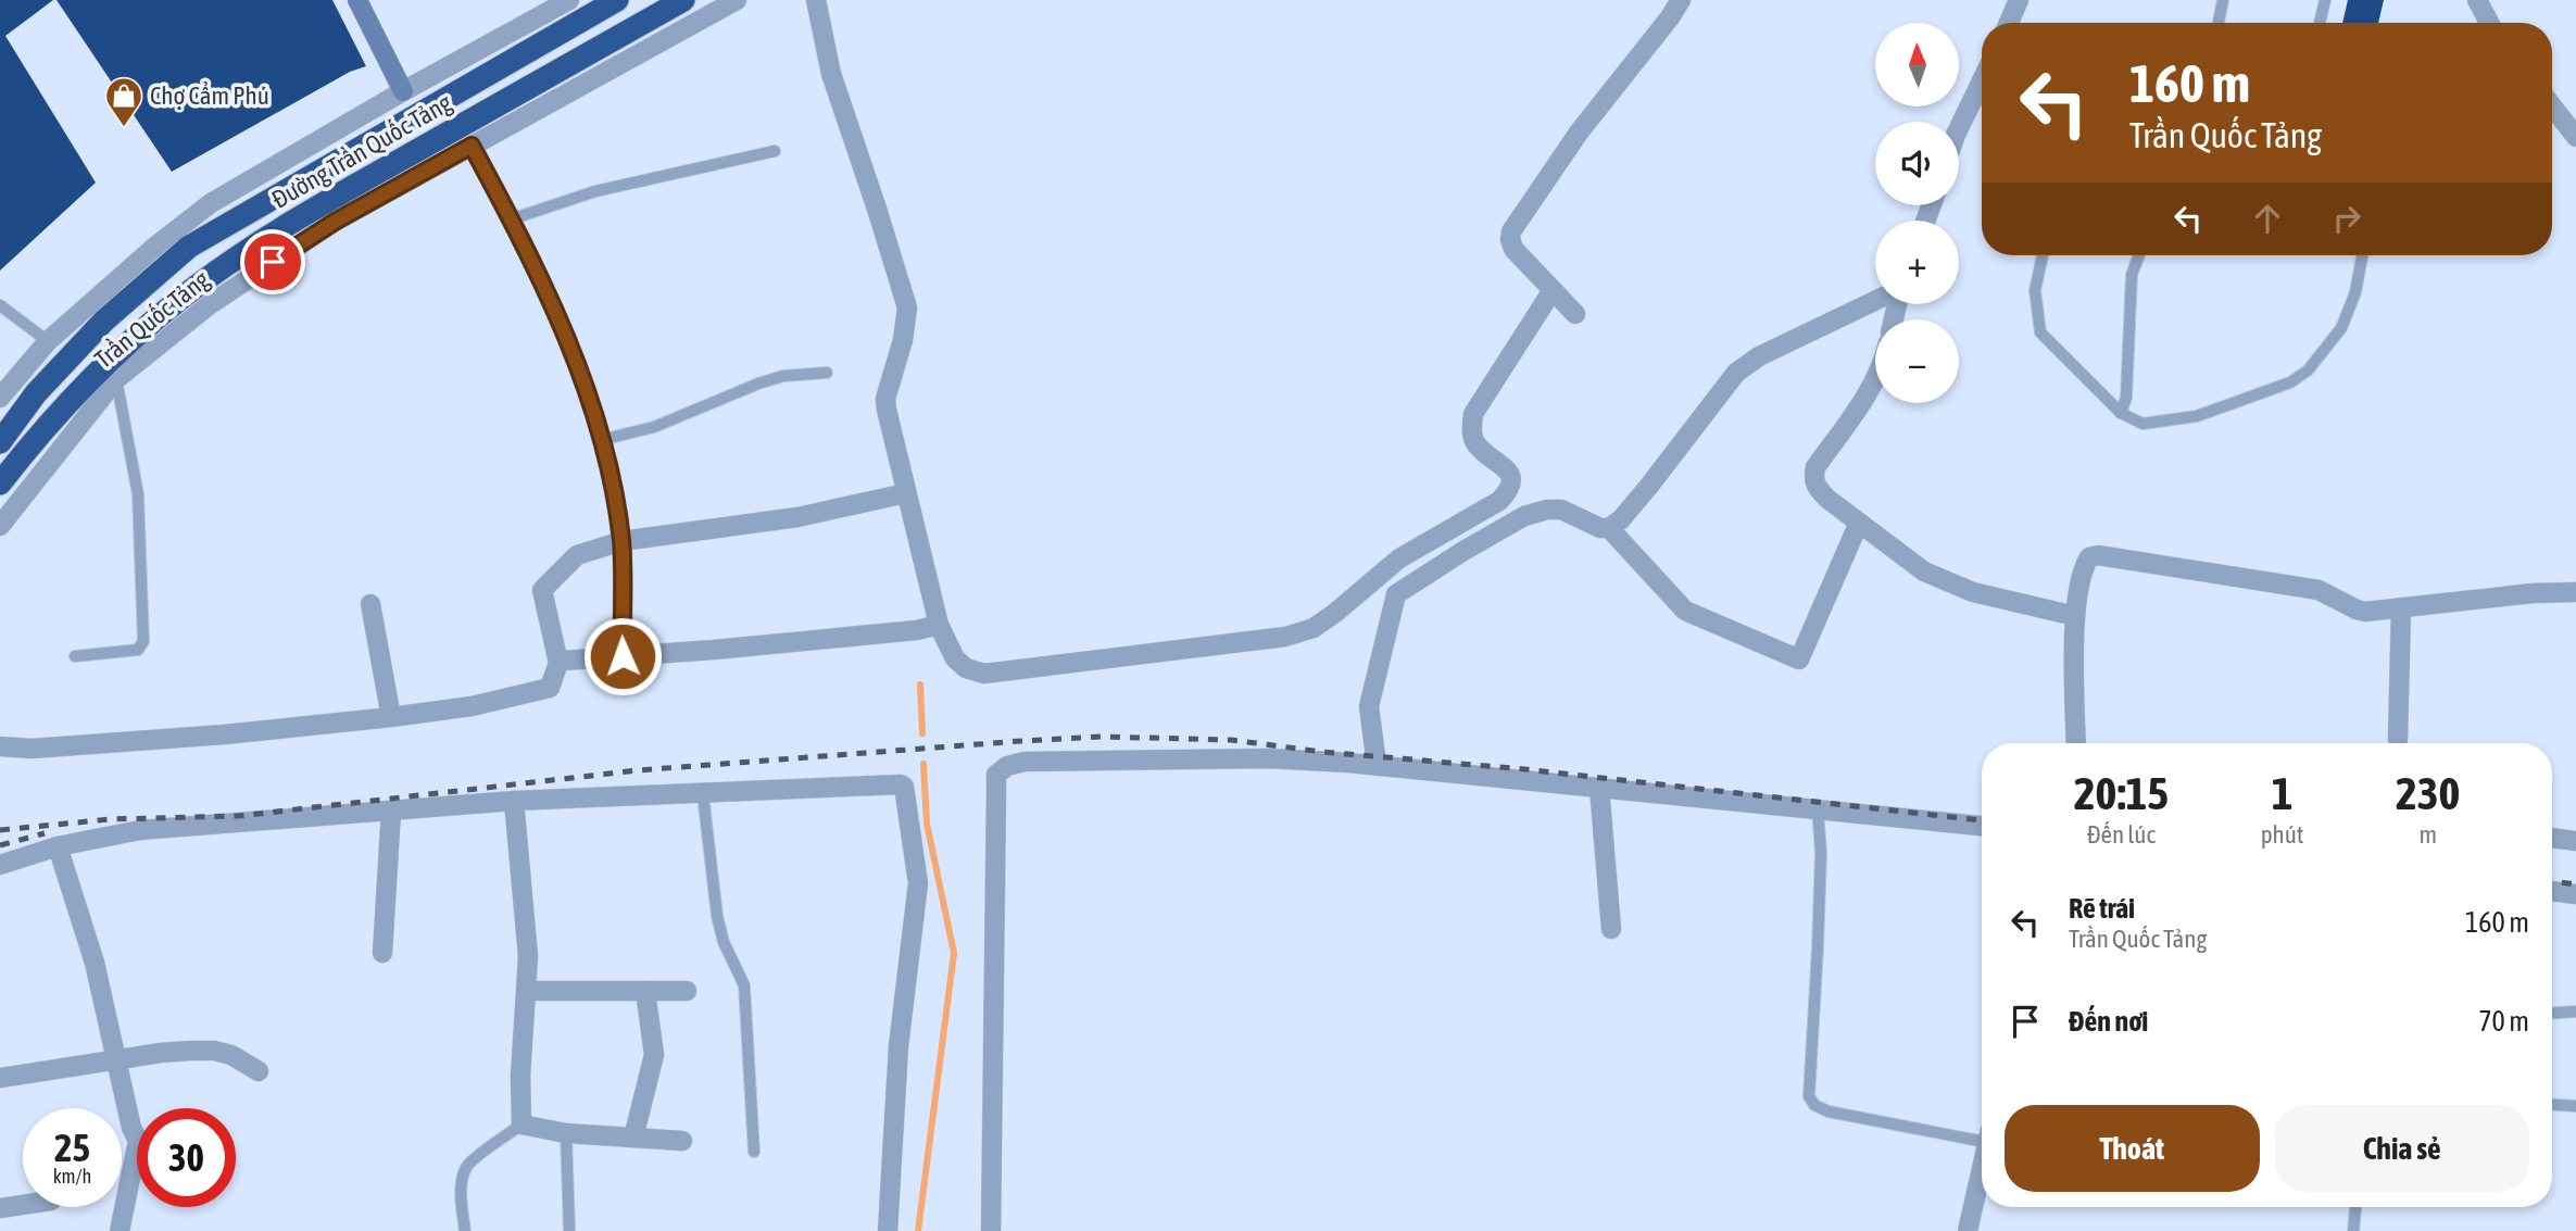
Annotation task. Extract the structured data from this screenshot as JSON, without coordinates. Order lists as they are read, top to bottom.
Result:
{
  "streets": {
    "highway": ["Đường Trần Quốc Tảng"],
    "street": ["Trần Quốc Tảng"]
  },
  "places": {
    "shop": ["Chợ Cẩm Phú"]
  },
  "north": "top",
  "page": {
    "map_buttons": ["+", "−"],
    "turn": ["160 m", "Trần Quốc Tảng"],
    "eta": [
      "20:15",
      "Đến lúc",
      "1",
      "phút",
      "230",
      "m"
    ],
    "list": [
      {
        "name": "Rẽ trái",
        "note": "Trần Quốc Tảng",
        "value": "160 m"
      },
      {
        "name": "Đến nơi",
        "value": "70 m"
      }
    ],
    "buttons": ["Thoát", "Chia sẻ"],
    "speed": "25 km/h",
    "limit": "30"
  }
}
